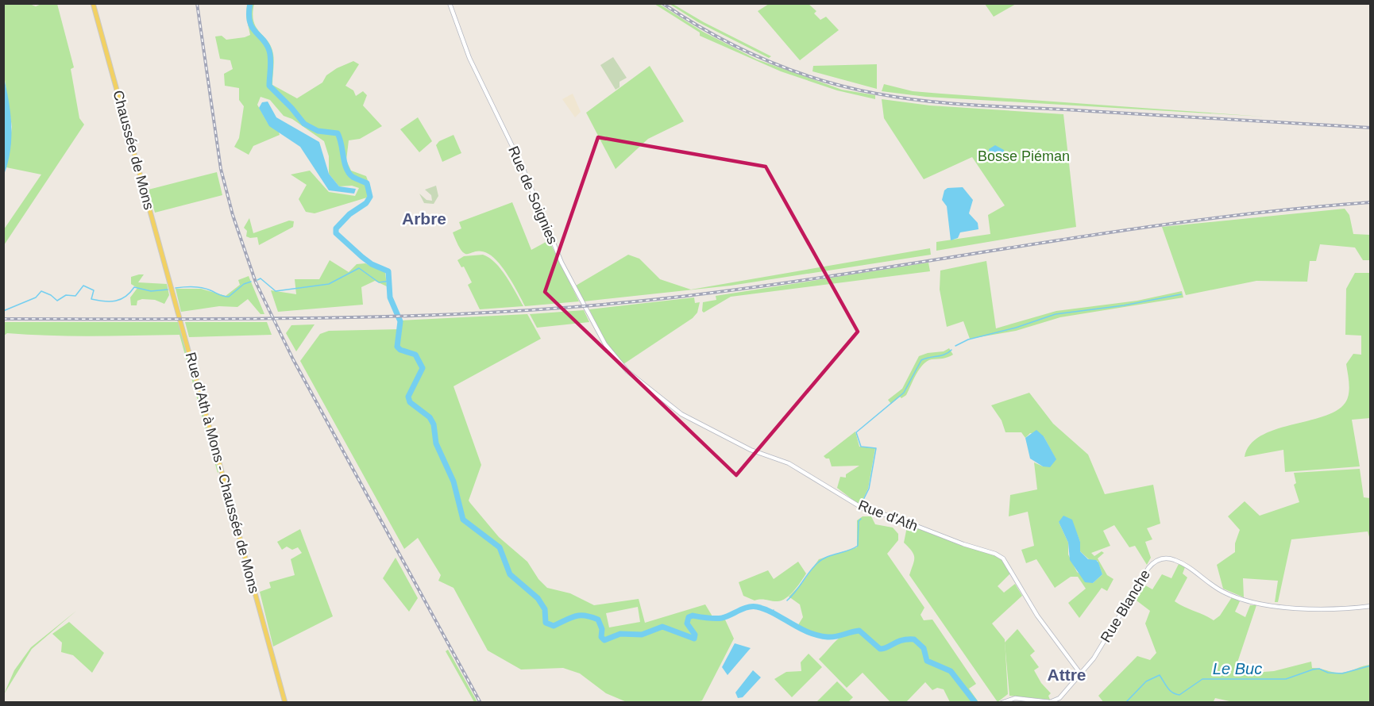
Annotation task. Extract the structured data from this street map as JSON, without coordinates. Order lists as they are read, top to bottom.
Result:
{
  "streets": {
    "main road": ["Chaussée de Mons", "Rue d'Ath à Mons - Chaussée de Mons"],
    "street": ["Rue de Soignies", "Rue d'Ath", "Rue Blanche"]
  },
  "crossings": [
    ["Chaussée de Mons", "Rue d'Ath à Mons - Chaussée de Mons"],
    ["Rue de Soignies", "Rue d'Ath"],
    ["Rue d'Ath", "Rue Blanche"]
  ],
  "districts": ["Arbre", "Attre"],
  "water": ["Le Buc"],
  "parks": ["Bosse Piéman"]
}
